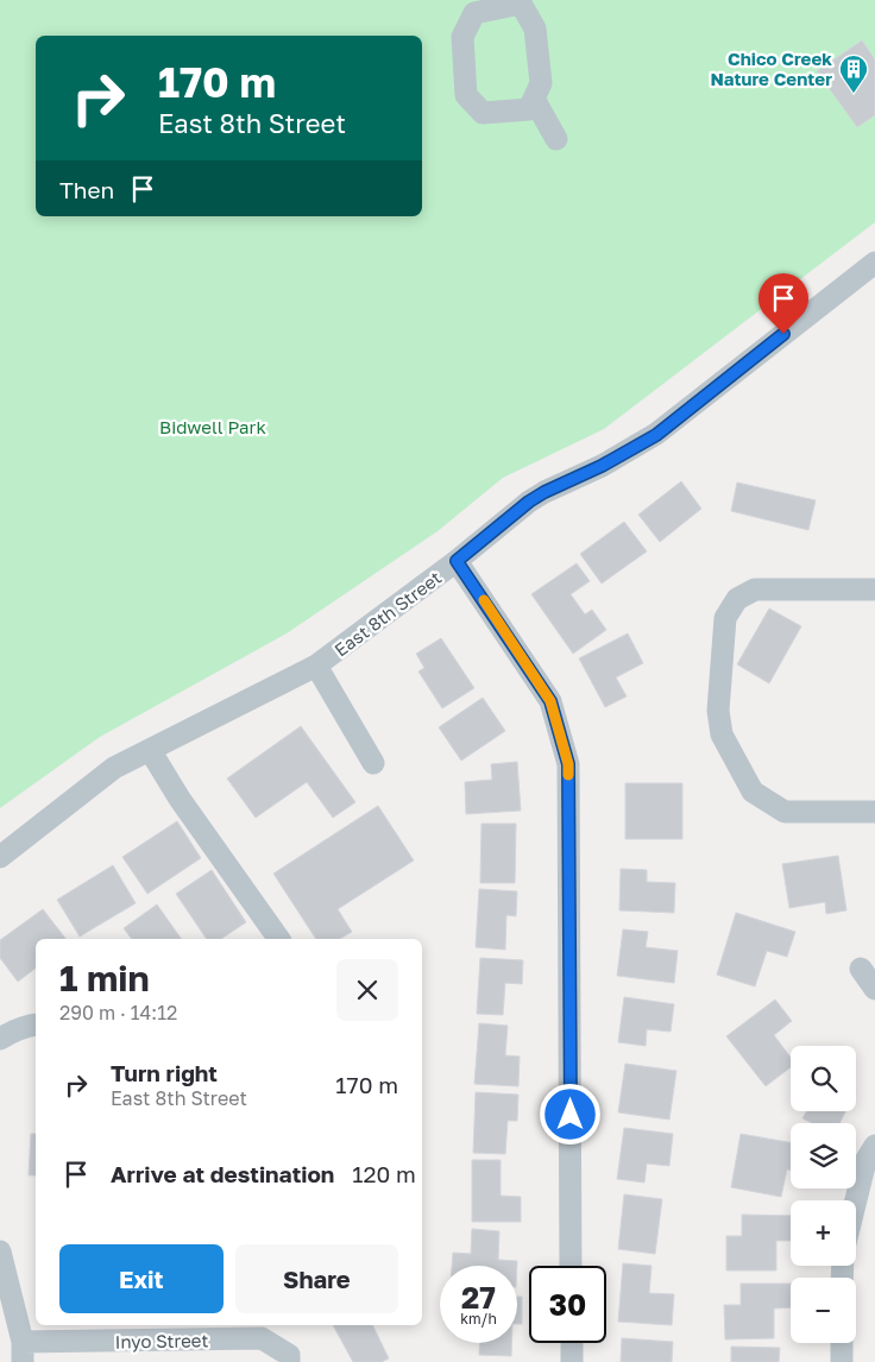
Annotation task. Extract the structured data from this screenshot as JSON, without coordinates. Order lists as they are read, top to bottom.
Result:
{
  "streets": {
    "street": ["East 8th Street", "Inyo Street"]
  },
  "parks": ["Bidwell Park"],
  "places": {
    "building": ["Chico Creek Nature Center"]
  },
  "page": {
    "turn": ["170 m", "East 8th Street"],
    "then": "Then",
    "heading": ["1 min", "290 m · 14:12"],
    "list": [
      {
        "name": "Turn right",
        "note": "East 8th Street",
        "value": "170 m"
      },
      {
        "name": "Arrive at destination",
        "value": "120 m"
      }
    ],
    "map_buttons": ["+", "−"],
    "buttons": ["Exit", "Share"],
    "speed": "27 km/h",
    "limit": "30"
  }
}
